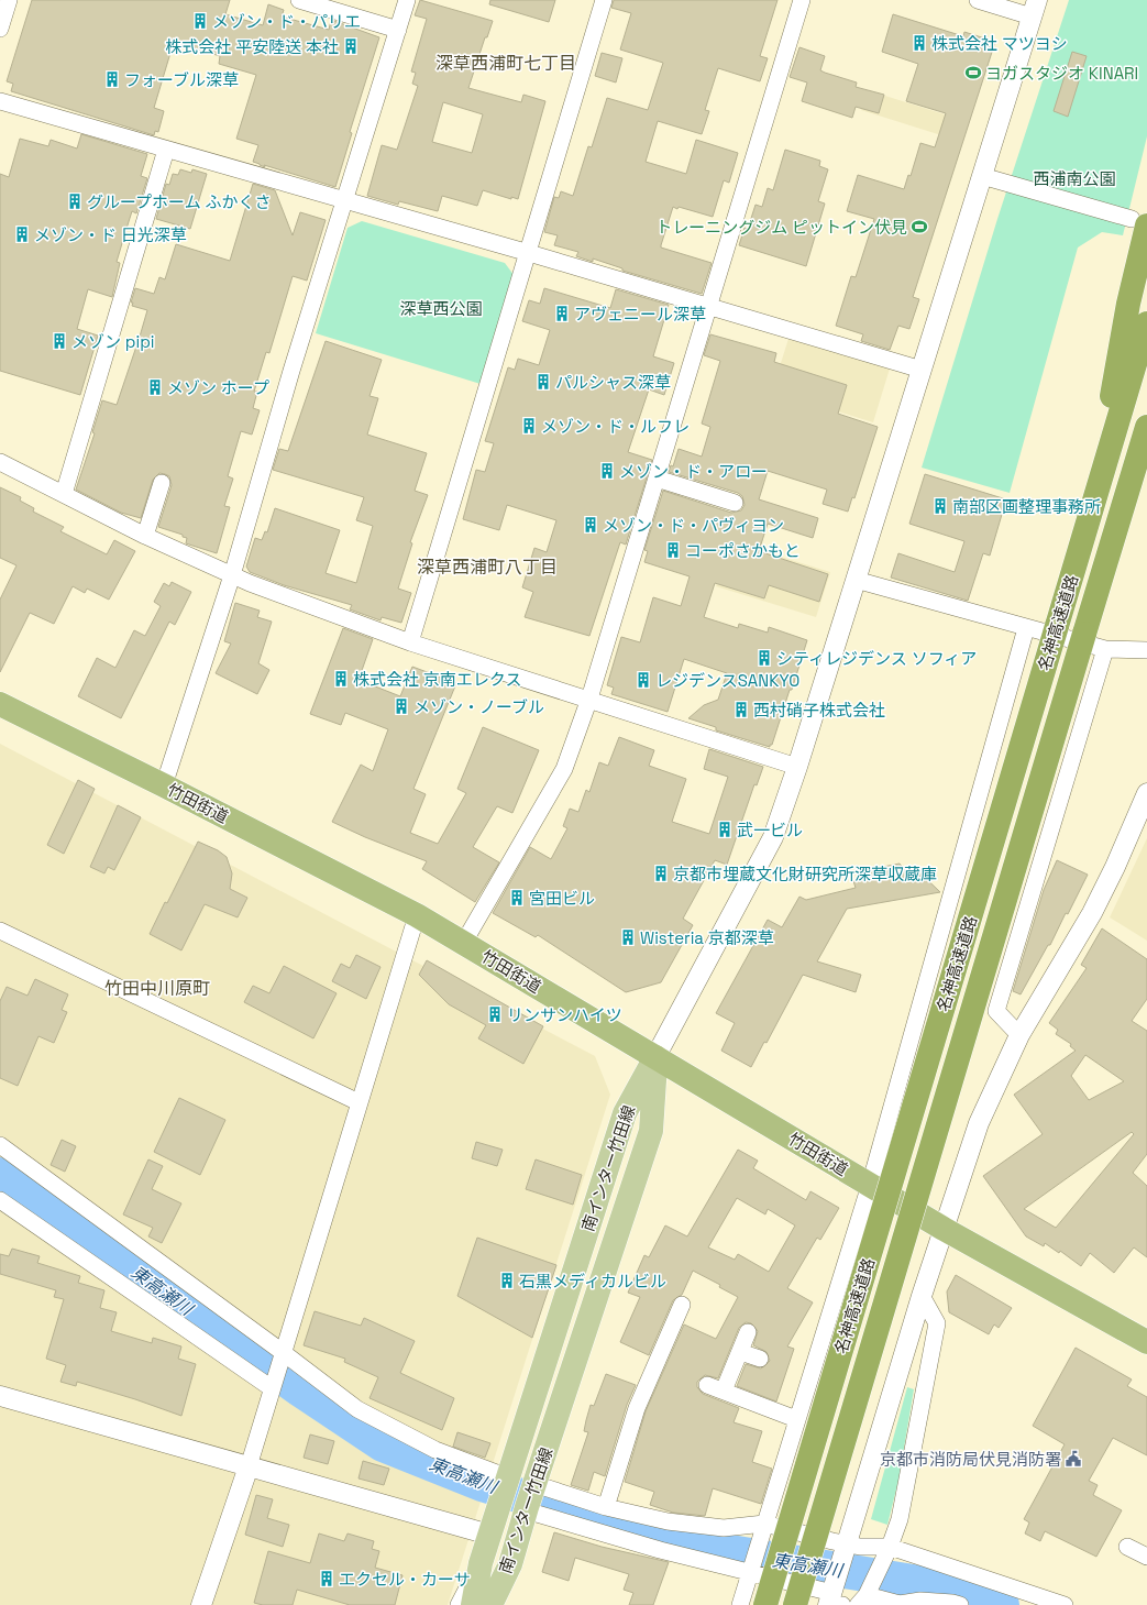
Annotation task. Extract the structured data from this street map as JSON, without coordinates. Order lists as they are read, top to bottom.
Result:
{
  "streets": {
    "highway": ["名神高速道路", "竹田街道"],
    "main road": ["南インター竹田線"]
  },
  "crossings": [
    ["竹田街道", "南インター竹田線"]
  ],
  "districts": ["深草西浦町七丁目", "深草西浦町八丁目", "竹田中川原町"],
  "water": ["東高瀬川"],
  "parks": ["西浦南公園", "深草西公園"],
  "places": {
    "building": [
      "メゾン・ド・パリエ",
      "株式会社 マツヨシ",
      "株式会社 平安陸送 本社",
      "フォーブル深草",
      "グループホーム ふかくさ",
      "メゾン・ド 日光深草",
      "アヴェニール深草",
      "メゾン pipi",
      "パルシャス深草",
      "メゾン ホープ",
      "メゾン・ド・ルフレ",
      "メゾン・ド・アロー",
      "南部区画整理事務所",
      "メゾン・ド・パヴィヨン",
      "コーポさかもと",
      "シティレジデンス ソフィア",
      "株式会社 京南エレクス",
      "レジデンスSANKYO",
      "メゾン・ノーブル",
      "西村硝子株式会社",
      "武一ビル",
      "京都市埋蔵文化財研究所深草収蔵庫",
      "宮田ビル",
      "Wisteria 京都深草",
      "リンサンハイツ",
      "石黒メディカルビル",
      "エクセル・カーサ"
    ],
    "sports": ["ヨガスタジオ KINARI", "トレーニングジム ピットイン伏見"],
    "public building": ["京都市消防局伏見消防署"]
  }
}
